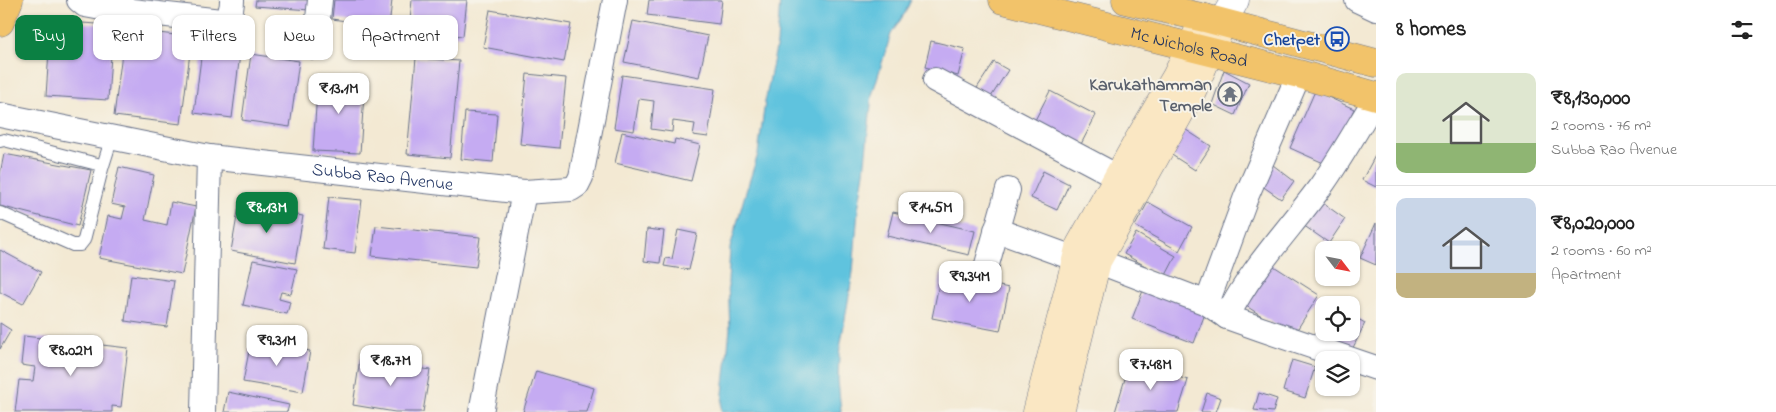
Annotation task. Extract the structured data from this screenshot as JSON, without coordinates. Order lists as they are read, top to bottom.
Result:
{
  "streets": {
    "main road": ["Mc Nichols Road"],
    "street": ["Subba Rao Avenue"]
  },
  "places": {
    "bus stop": ["Chetpet"],
    "temple": ["Karukathamman Temple"]
  },
  "north": "bottom right",
  "page": {
    "heading": "8 homes",
    "chip": [
      "Buy",
      "Rent",
      "Filters",
      "New",
      "Apartment"
    ],
    "list": [
      {
        "name": "₹8,130,000",
        "note": "2 rooms · 76 m² · Subba Rao Avenue"
      },
      {
        "name": "₹8,020,000",
        "note": "2 rooms · 60 m² · Apartment"
      }
    ],
    "price": [
      "₹13.1M",
      "₹8.13M",
      "₹14.5M",
      "₹9.34M",
      "₹9.31M",
      "₹8.02M",
      "₹18.7M",
      "₹7.48M"
    ]
  }
}
